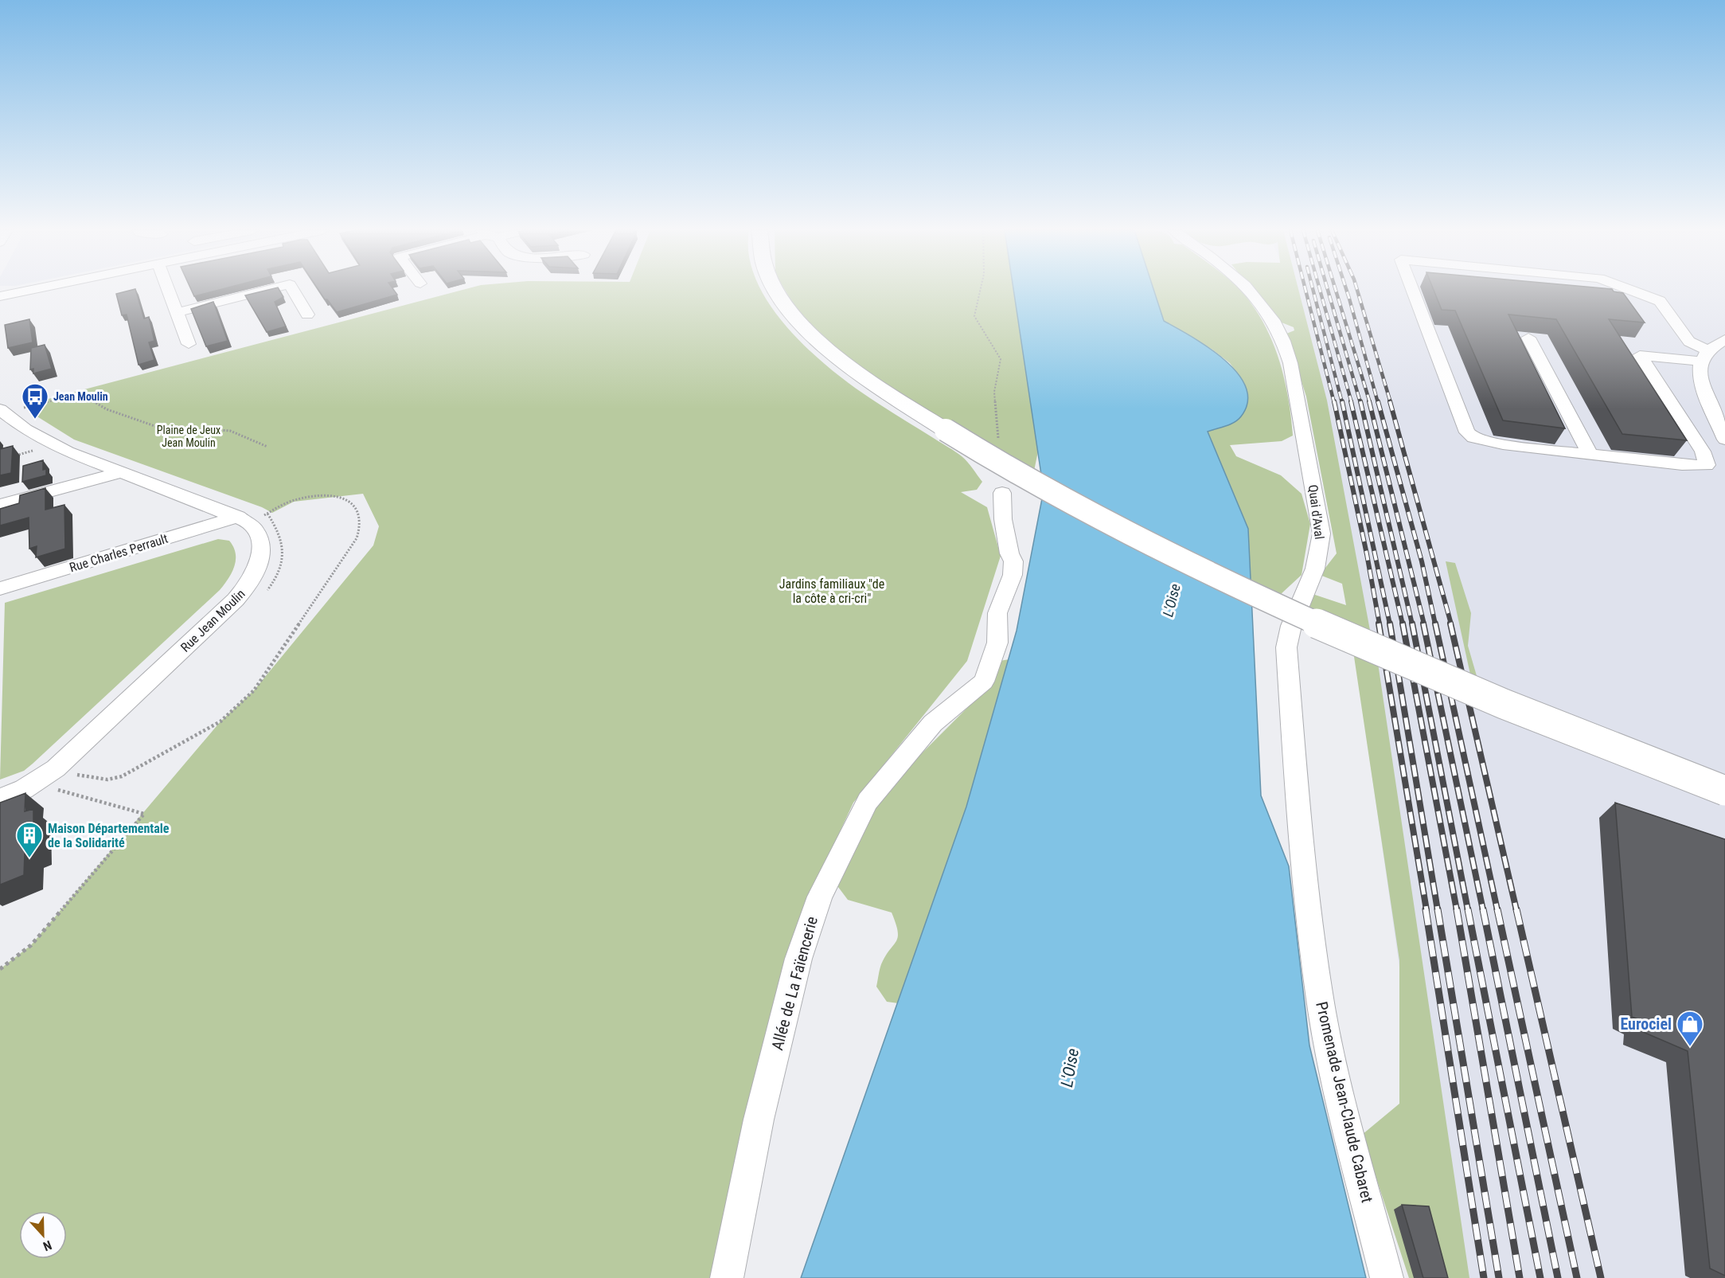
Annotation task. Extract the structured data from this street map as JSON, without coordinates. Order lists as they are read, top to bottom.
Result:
{
  "streets": {
    "street": [
      "Quai d'Aval",
      "Rue Charles Perrault",
      "Rue Jean Moulin",
      "Allée de La Faïencerie",
      "Promenade Jean-Claude Cabaret"
    ]
  },
  "crossings": [
    ["Quai d'Aval", "Promenade Jean-Claude Cabaret"],
    ["Rue Charles Perrault", "Rue Jean Moulin"]
  ],
  "water": ["L'Oise"],
  "parks": ["Plaine de Jeux Jean Moulin", "Jardins familiaux \"de la côte à cri-cri\""],
  "places": {
    "bus stop": ["Jean Moulin"],
    "building": ["Maison Départementale de la Solidarité"],
    "shop": ["Eurociel"]
  },
  "north": "bottom"
}
